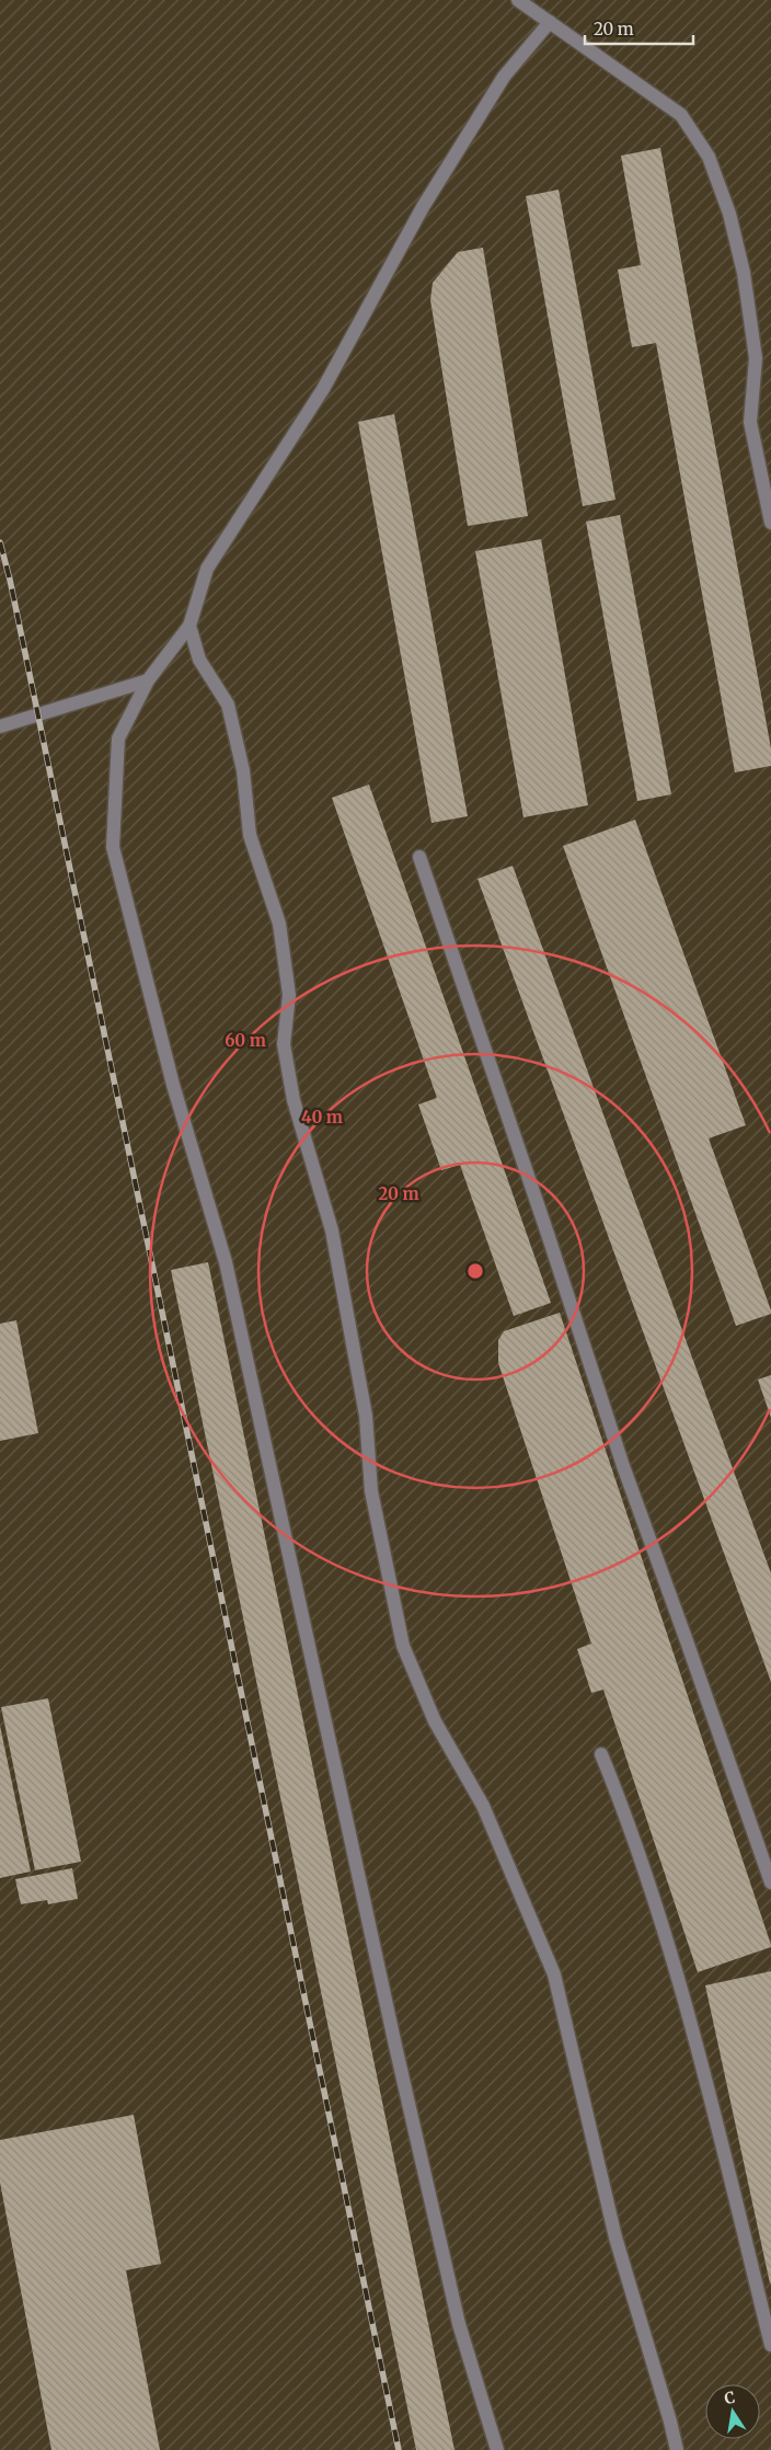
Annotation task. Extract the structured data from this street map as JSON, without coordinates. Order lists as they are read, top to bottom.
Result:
{
  "scale_bar": "20 m",
  "north": "top",
  "rings": ["60 m", "40 m", "20 m"]
}
